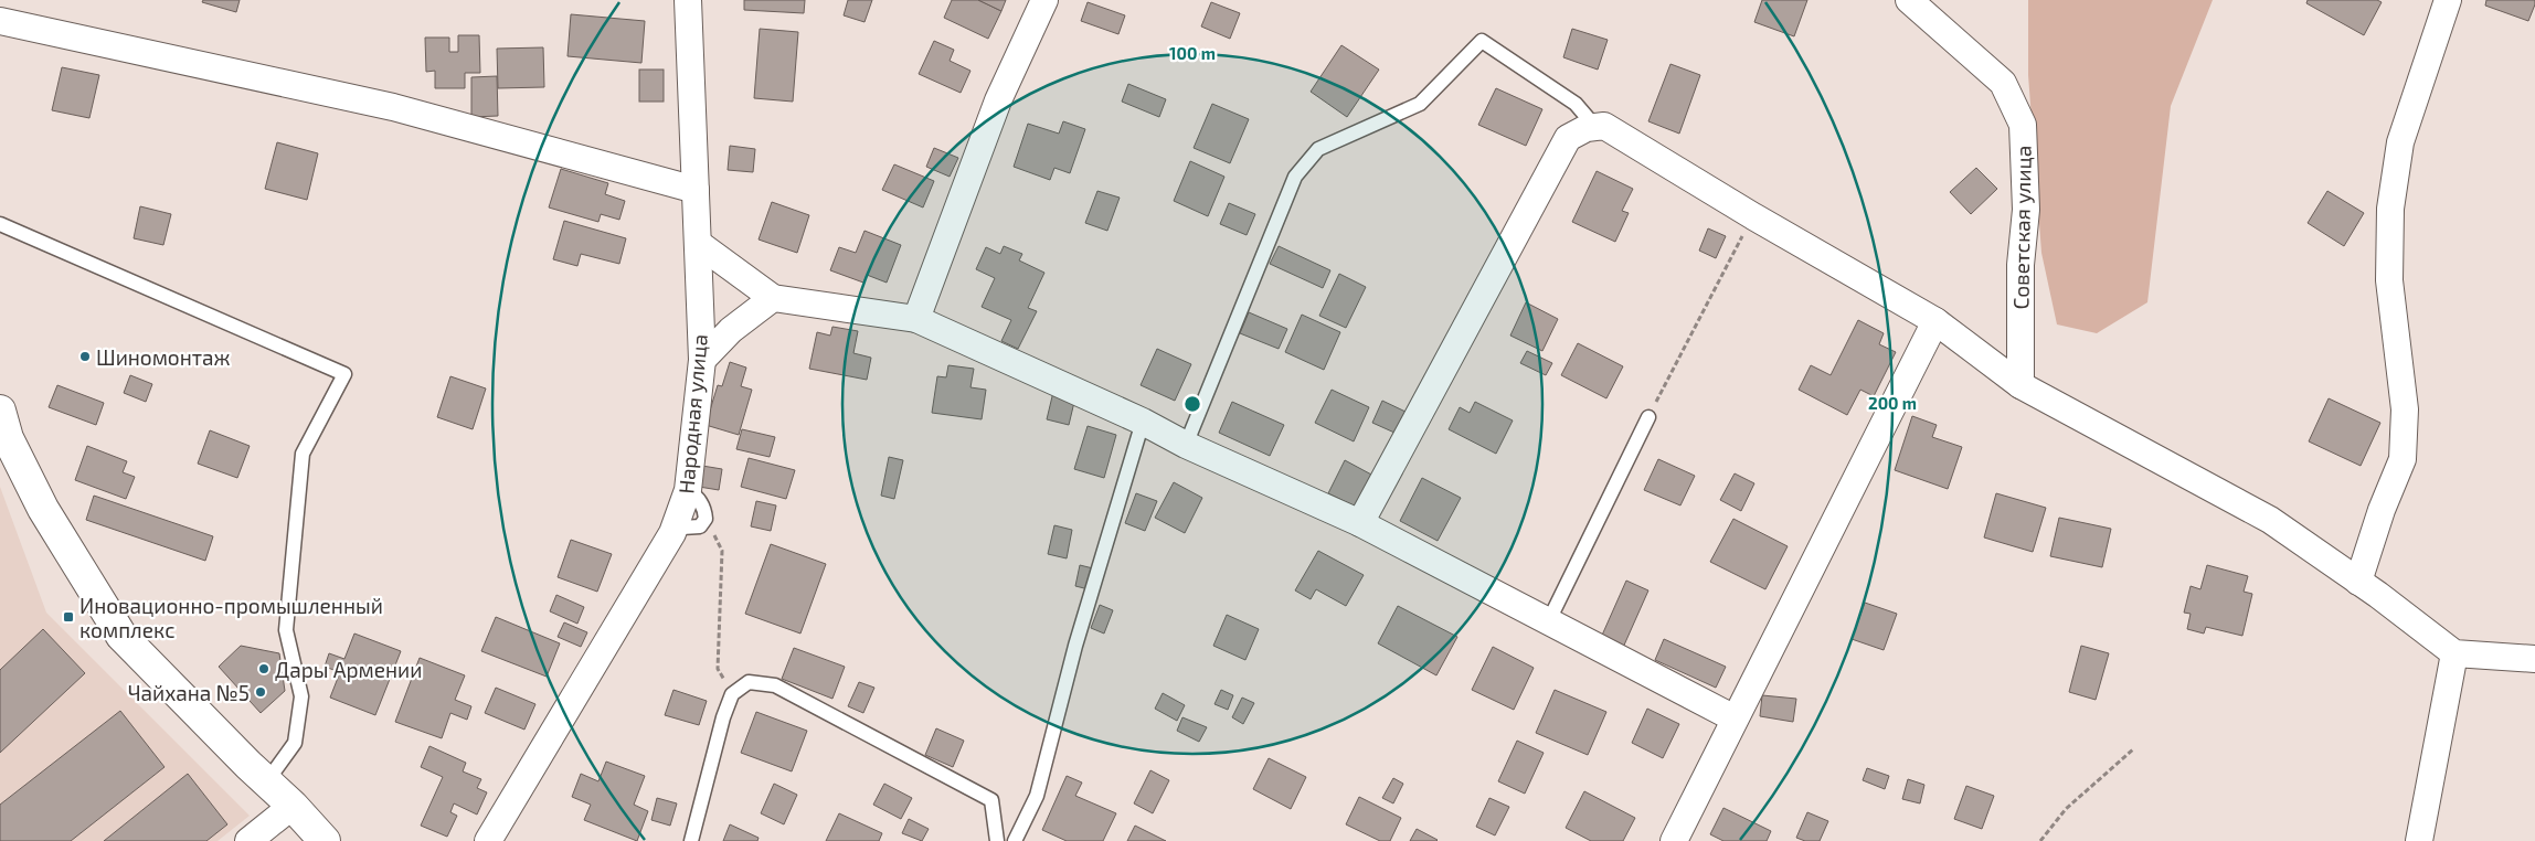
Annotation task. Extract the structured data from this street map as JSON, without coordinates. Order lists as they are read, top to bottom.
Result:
{
  "streets": {
    "street": ["Советская улица", "Народная улица"]
  },
  "places": {
    "other": ["Шиномонтаж", "Дары Армении", "Чайхана №5"],
    "transit": ["Иновационно-промышленный комплекс"]
  },
  "rings": ["100 m", "200 m"]
}
